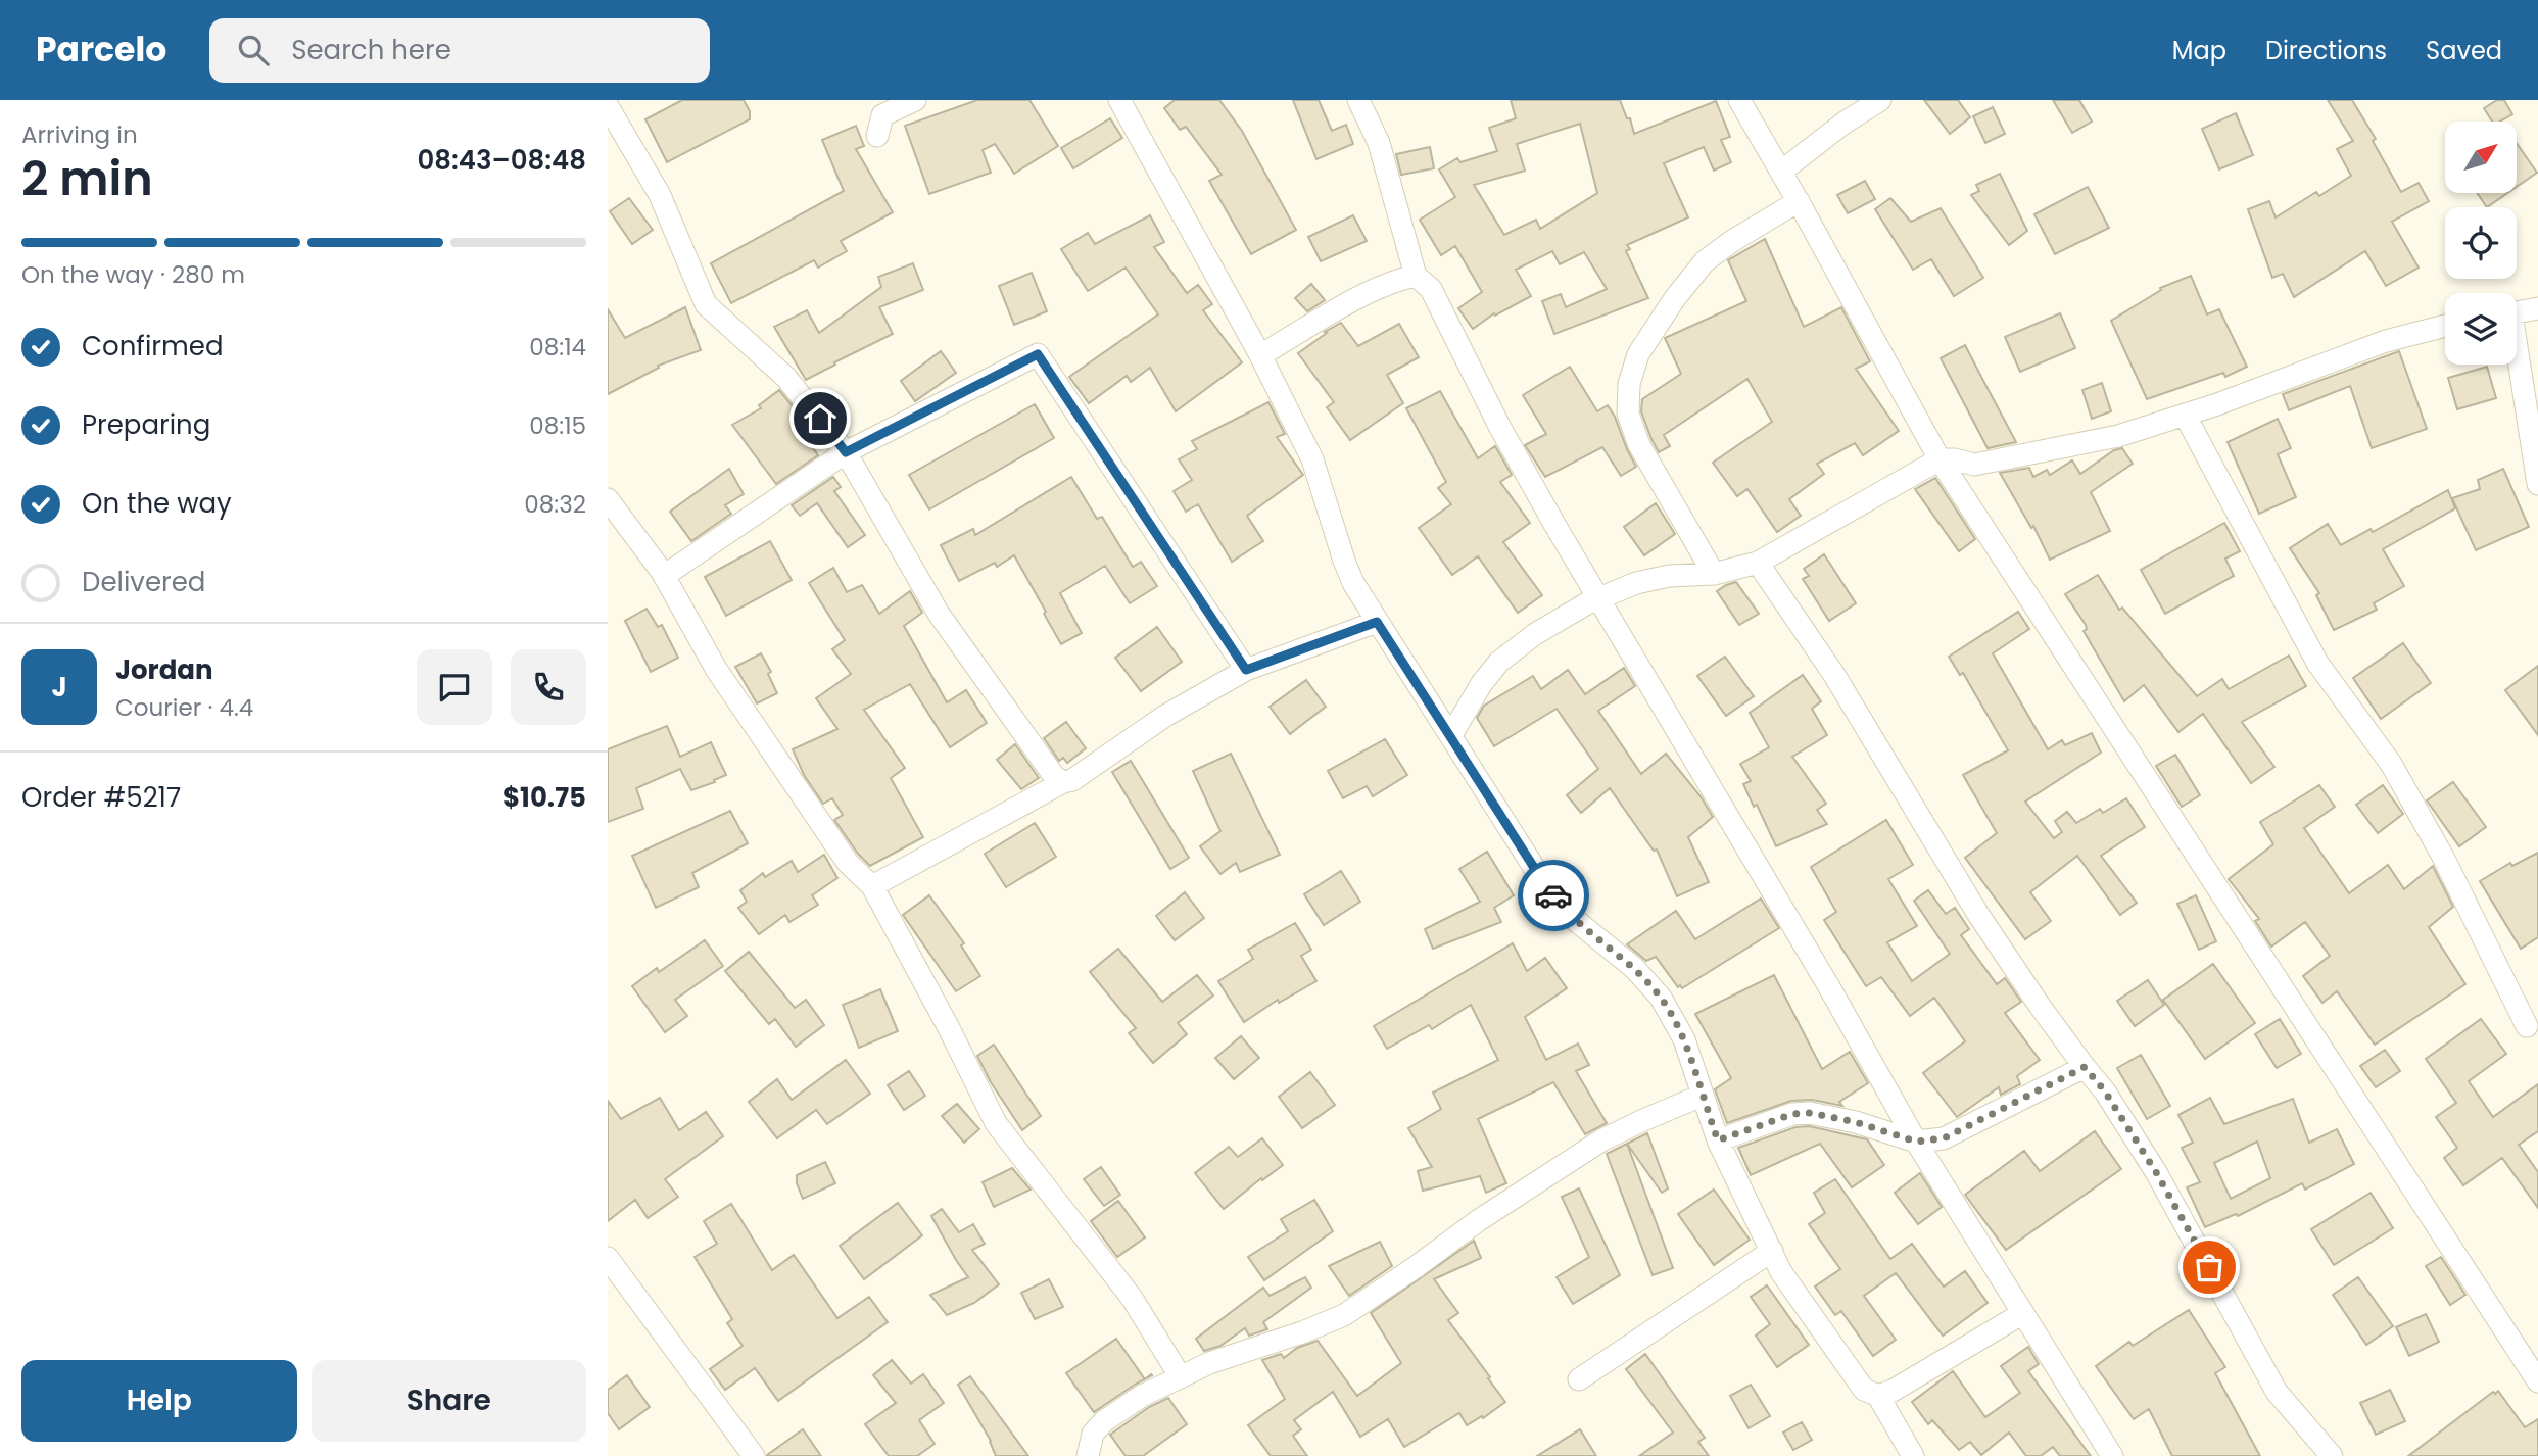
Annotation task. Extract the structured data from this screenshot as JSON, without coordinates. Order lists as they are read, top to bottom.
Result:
{
  "north": "top right",
  "page": {
    "header": "Parcelo",
    "search": "Search here",
    "nav": ["Map", "Directions", "Saved"],
    "heading": ["2 min", "Arriving in", "08:43–08:48"],
    "panel": [
      "Jordan",
      "Courier · 4.4",
      "Order #5217",
      "$10.75"
    ],
    "bar": "On the way · 280 m",
    "list": [
      ["Confirmed", "08:14"],
      ["Preparing", "08:15"],
      ["On the way", "08:32"],
      "Delivered"
    ],
    "round": "J",
    "buttons": ["Help", "Share"]
  }
}
